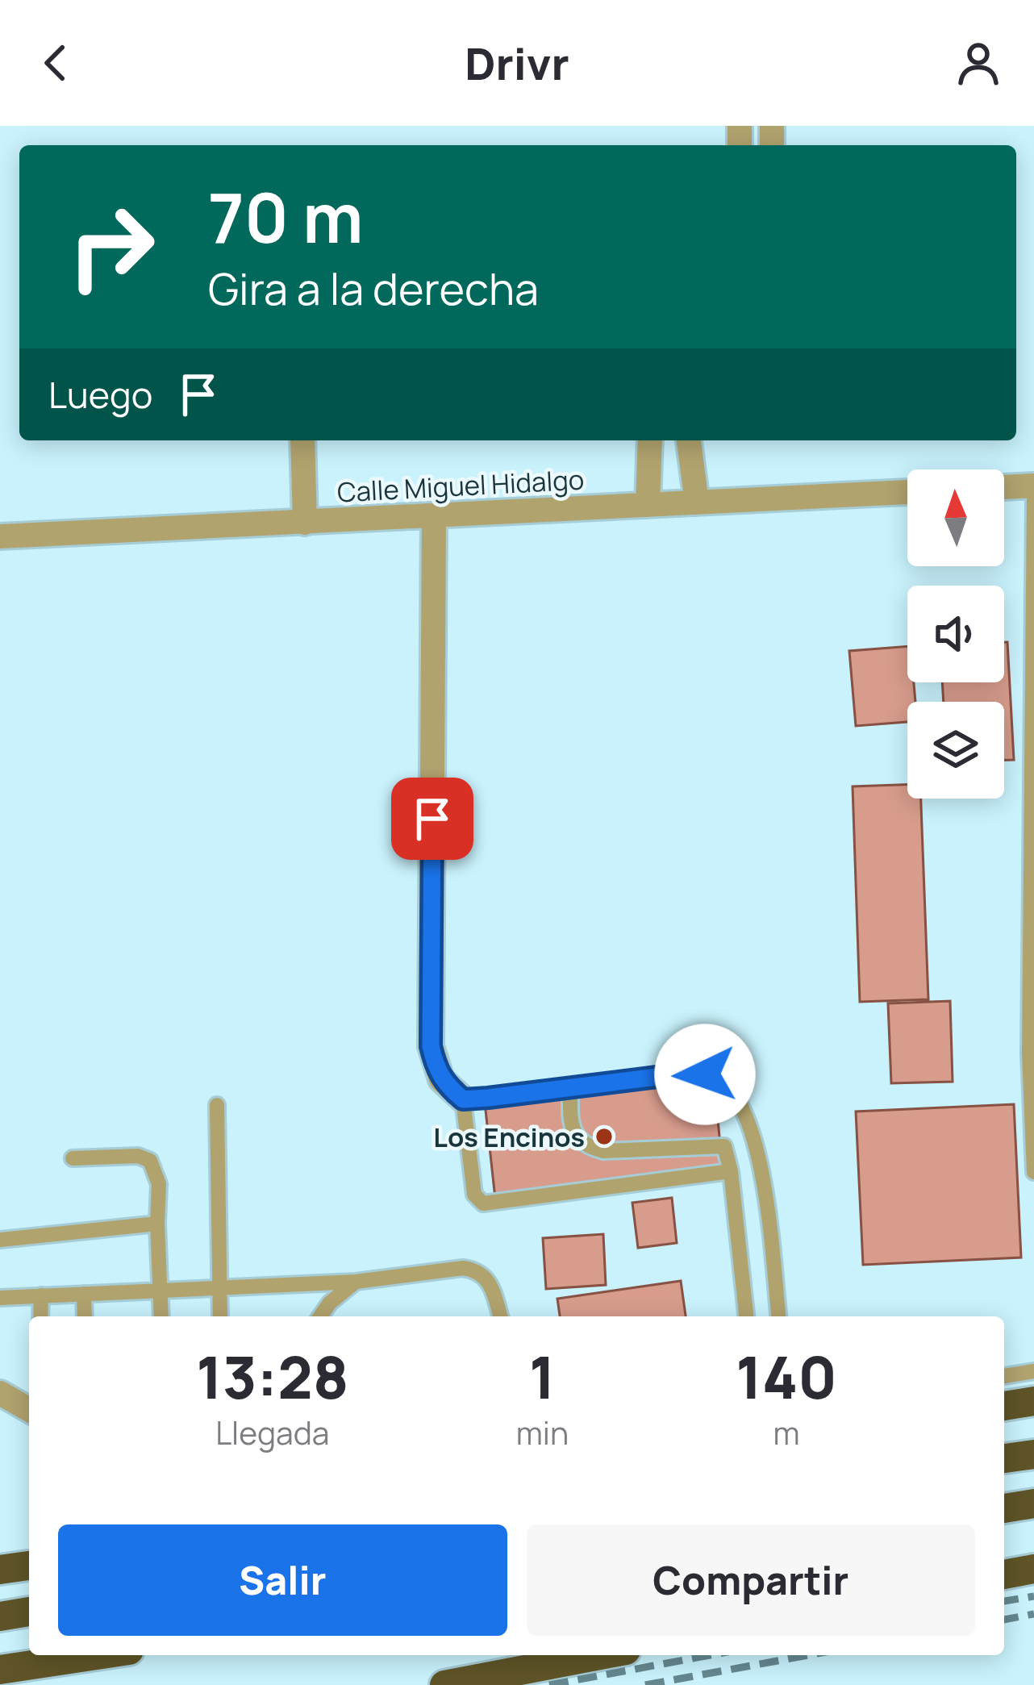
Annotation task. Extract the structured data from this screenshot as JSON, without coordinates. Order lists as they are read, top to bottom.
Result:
{
  "streets": {
    "street": ["Calle Miguel Hidalgo"]
  },
  "places": ["Los Encinos"],
  "north": "top",
  "page": {
    "header": "Drivr",
    "turn": ["70 m", "Gira a la derecha"],
    "then": "Luego",
    "eta": [
      "13:28",
      "Llegada",
      "1",
      "min",
      "140",
      "m"
    ],
    "buttons": ["Salir", "Compartir"]
  }
}
